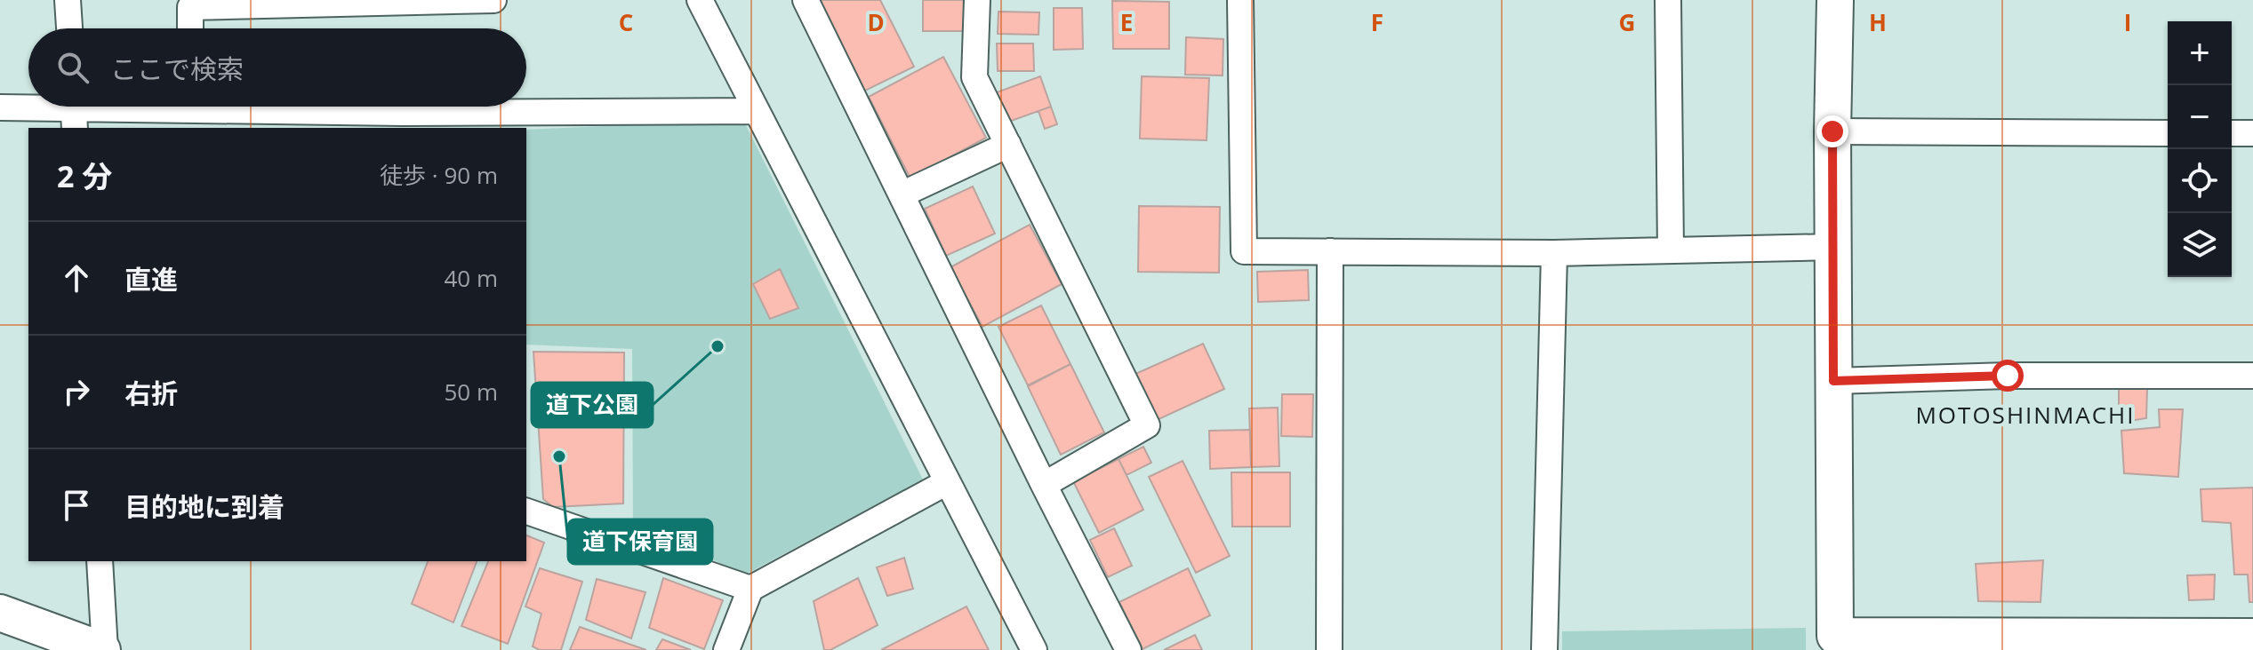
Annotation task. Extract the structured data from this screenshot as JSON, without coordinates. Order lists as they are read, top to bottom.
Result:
{
  "districts": ["MOTOSHINMACHI"],
  "places": ["道下公園", "道下保育園"],
  "page": {
    "map_buttons": ["+", "−"],
    "search": "ここで検索",
    "heading": ["2 分", "徒歩 · 90 m"],
    "list": [
      ["直進", "40 m"],
      ["右折", "50 m"],
      "目的地に到着"
    ]
  },
  "grid": {
    "columns": [
      "C",
      "D",
      "E",
      "F",
      "G",
      "H",
      "I"
    ]
  }
}
